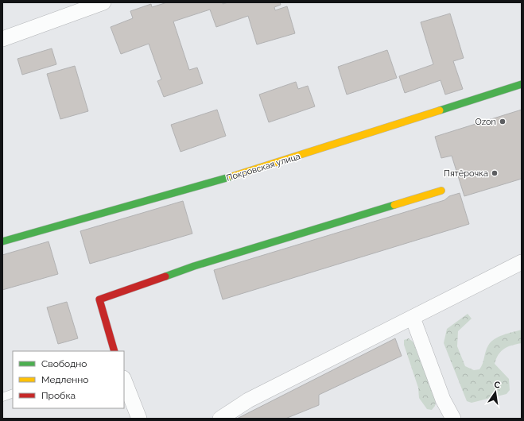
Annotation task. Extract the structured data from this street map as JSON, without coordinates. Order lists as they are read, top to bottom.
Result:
{
  "streets": {
    "street": ["Покровская улица"]
  },
  "places": ["Ozon", "Пятёрочка"],
  "legend": ["Свободно", "Медленно", "Пробка"],
  "north": "top"
}
